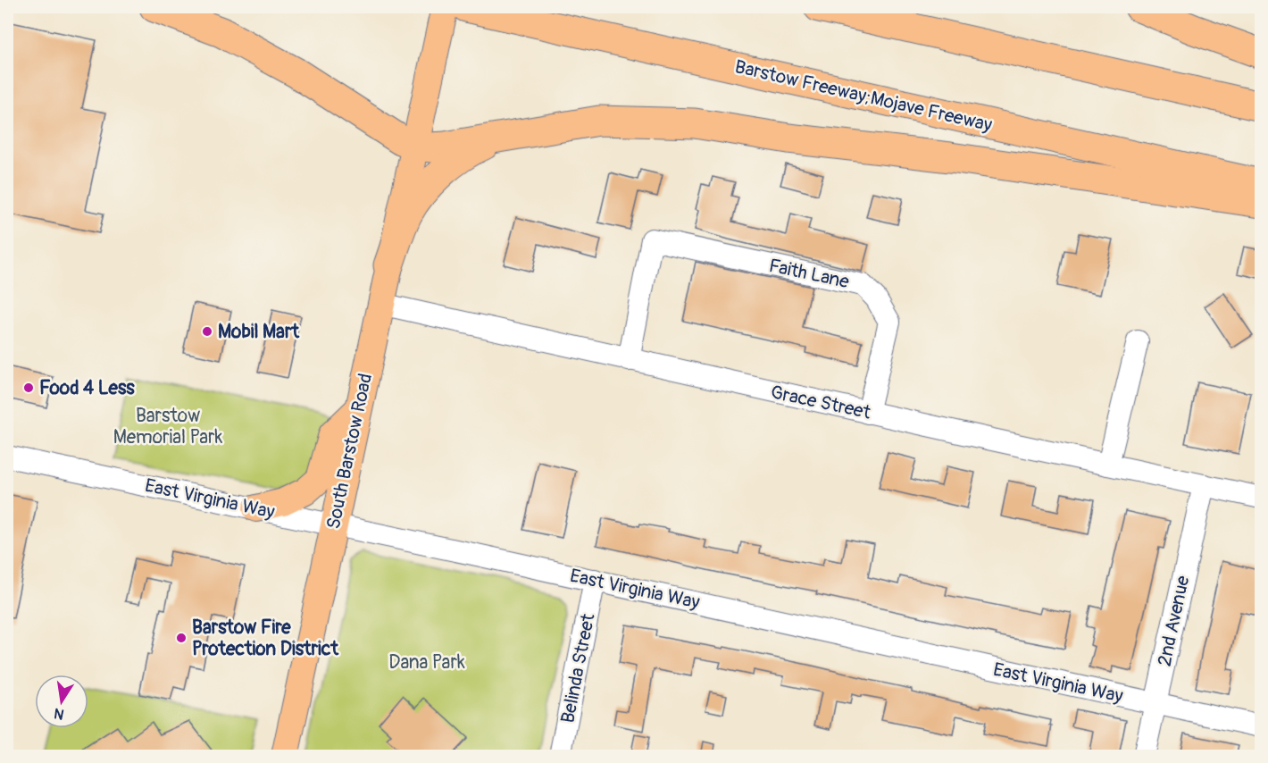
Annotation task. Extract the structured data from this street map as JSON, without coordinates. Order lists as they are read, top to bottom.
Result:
{
  "streets": {
    "highway": ["Barstow Freeway;Mojave Freeway"],
    "main road": ["South Barstow Road"],
    "street": [
      "Faith Lane",
      "Grace Street",
      "East Virginia Way",
      "2nd Avenue",
      "Belinda Street"
    ]
  },
  "crossings": [
    ["Faith Lane", "Grace Street"],
    ["Grace Street", "South Barstow Road"],
    ["Grace Street", "2nd Avenue"],
    ["South Barstow Road", "East Virginia Way"],
    ["East Virginia Way", "2nd Avenue"],
    ["East Virginia Way", "Belinda Street"]
  ],
  "parks": ["Barstow Memorial Park", "Dana Park"],
  "places": ["Mobil Mart", "Food 4 Less", "Barstow Fire Protection District"],
  "north": "bottom"
}
